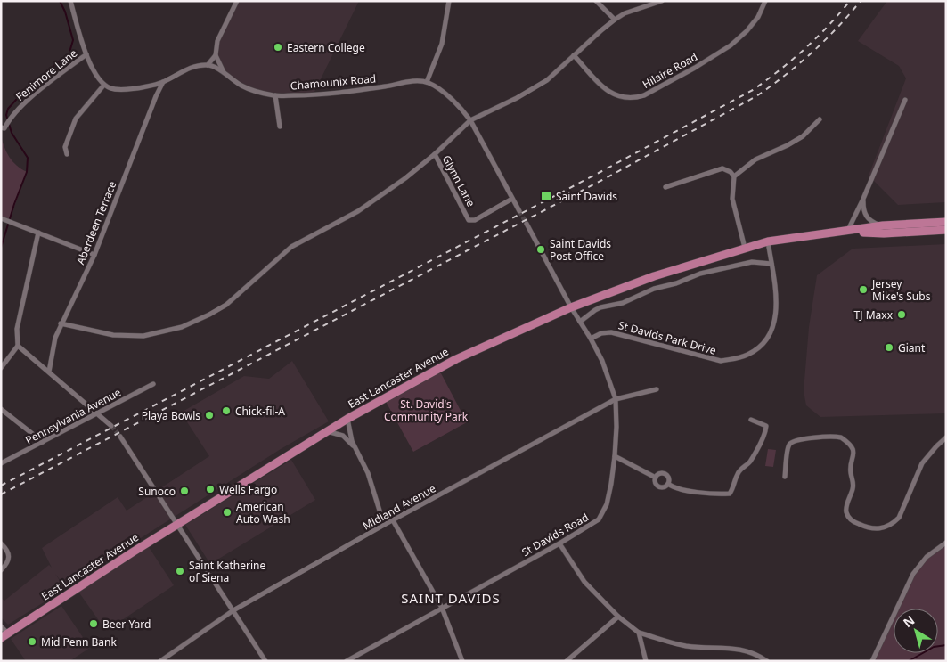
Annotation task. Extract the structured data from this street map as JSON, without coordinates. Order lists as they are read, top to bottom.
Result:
{
  "streets": {
    "highway": ["East Lancaster Avenue"],
    "street": [
      "Hilaire Road",
      "Fenimore Lane",
      "Chamounix Road",
      "Glynn Lane",
      "Aberdeen Terrace",
      "St Davids Park Drive",
      "Pennsylvania Avenue",
      "Midland Avenue",
      "St Davids Road"
    ]
  },
  "crossings": [
    ["St Davids Park Drive", "East Lancaster Avenue"],
    ["St Davids Park Drive", "St Davids Road"],
    ["East Lancaster Avenue", "St Davids Road"],
    ["Midland Avenue", "St Davids Road"]
  ],
  "districts": ["SAINT DAVIDS"],
  "parks": ["St. David's Community Park"],
  "places": {
    "other": [
      "Eastern College",
      "Saint Davids Post Office",
      "Jersey Mike's Subs",
      "TJ Maxx",
      "Giant",
      "Chick-fil-A",
      "Playa Bowls",
      "Wells Fargo",
      "Sunoco",
      "American Auto Wash",
      "Saint Katherine of Siena",
      "Beer Yard",
      "Mid Penn Bank"
    ],
    "transit": ["Saint Davids"]
  },
  "north": "top left"
}
